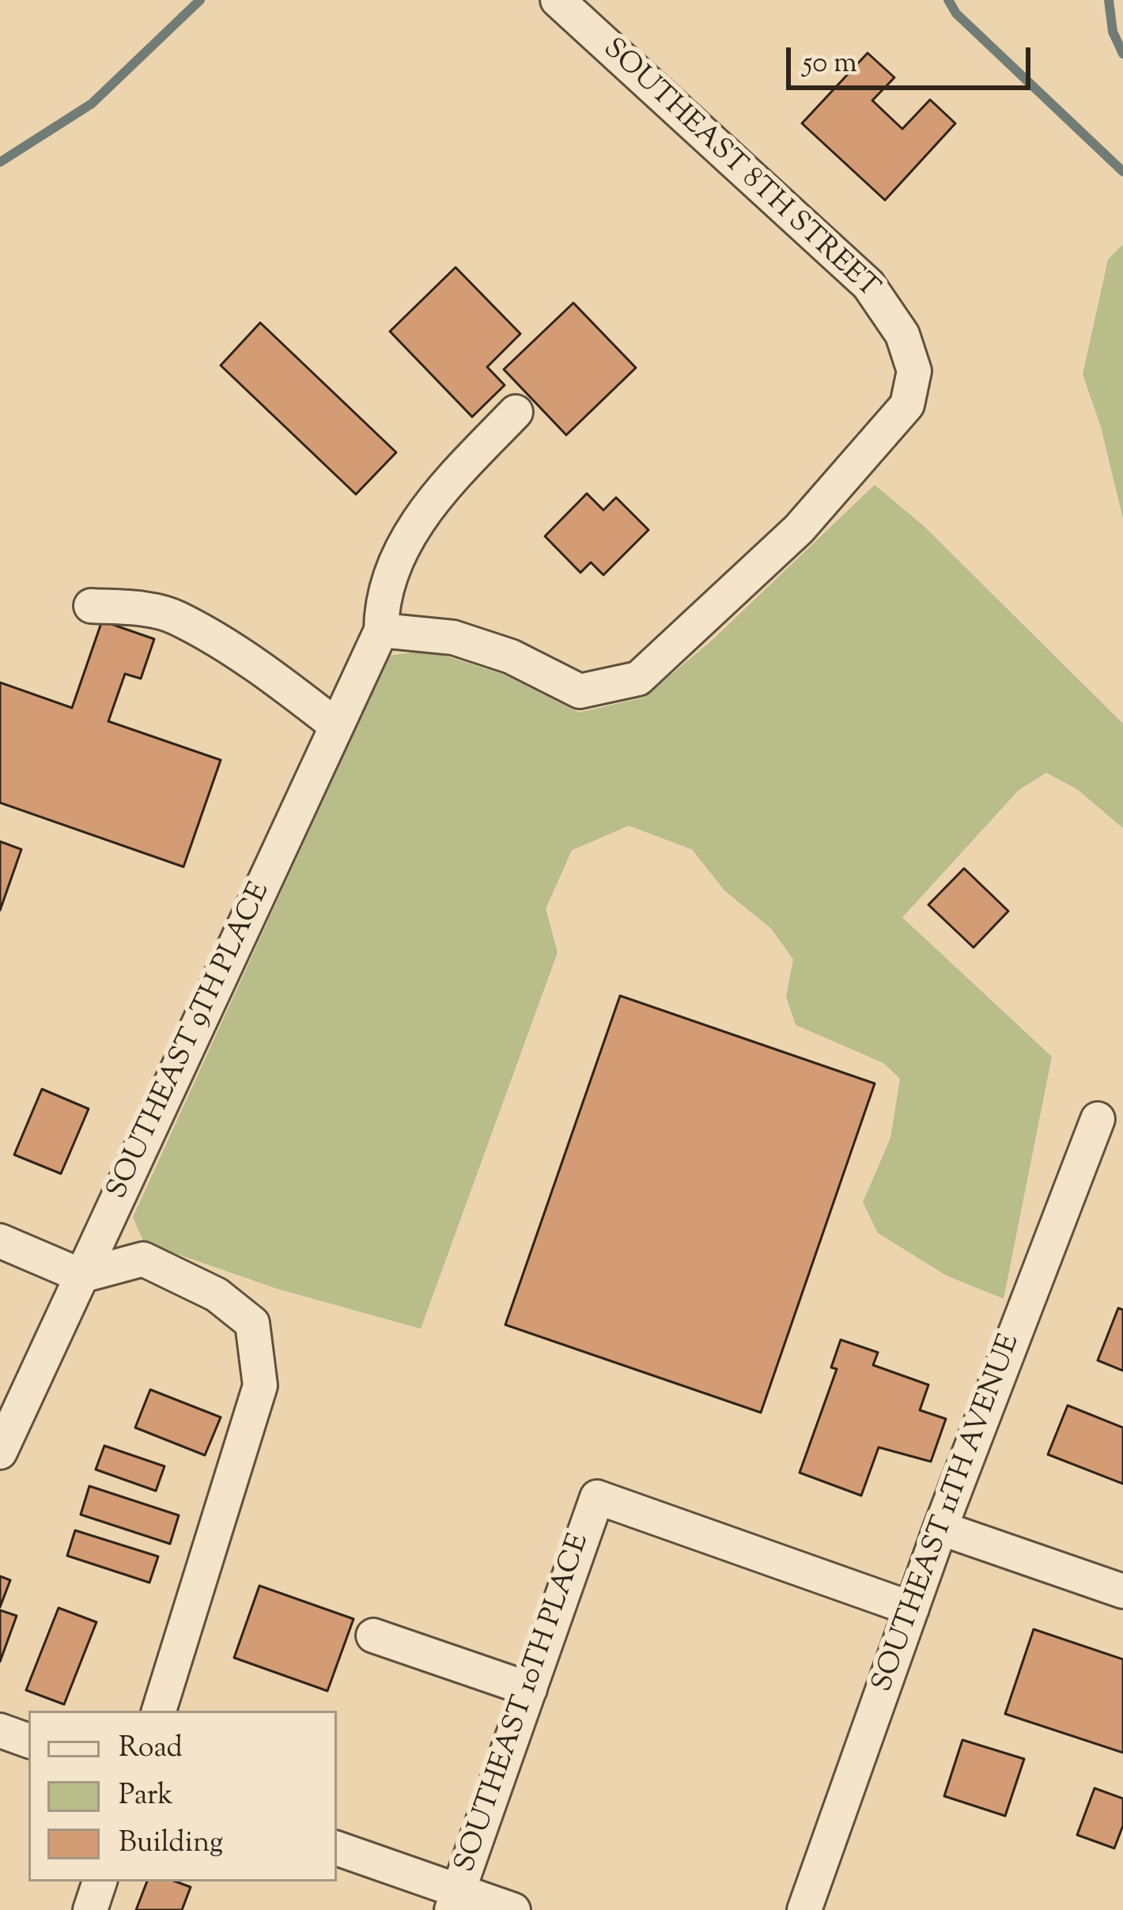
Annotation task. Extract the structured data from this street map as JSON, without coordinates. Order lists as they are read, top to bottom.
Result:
{
  "streets": {
    "street": [
      "SOUTHEAST 8TH STREET",
      "SOUTHEAST 9TH PLACE",
      "SOUTHEAST 11TH AVENUE",
      "SOUTHEAST 10TH PLACE"
    ]
  },
  "crossings": [
    ["SOUTHEAST 8TH STREET", "SOUTHEAST 9TH PLACE"],
    ["SOUTHEAST 11TH AVENUE", "SOUTHEAST 10TH PLACE"]
  ],
  "legend": ["Road", "Park", "Building"],
  "scale_bar": "50 m"
}
